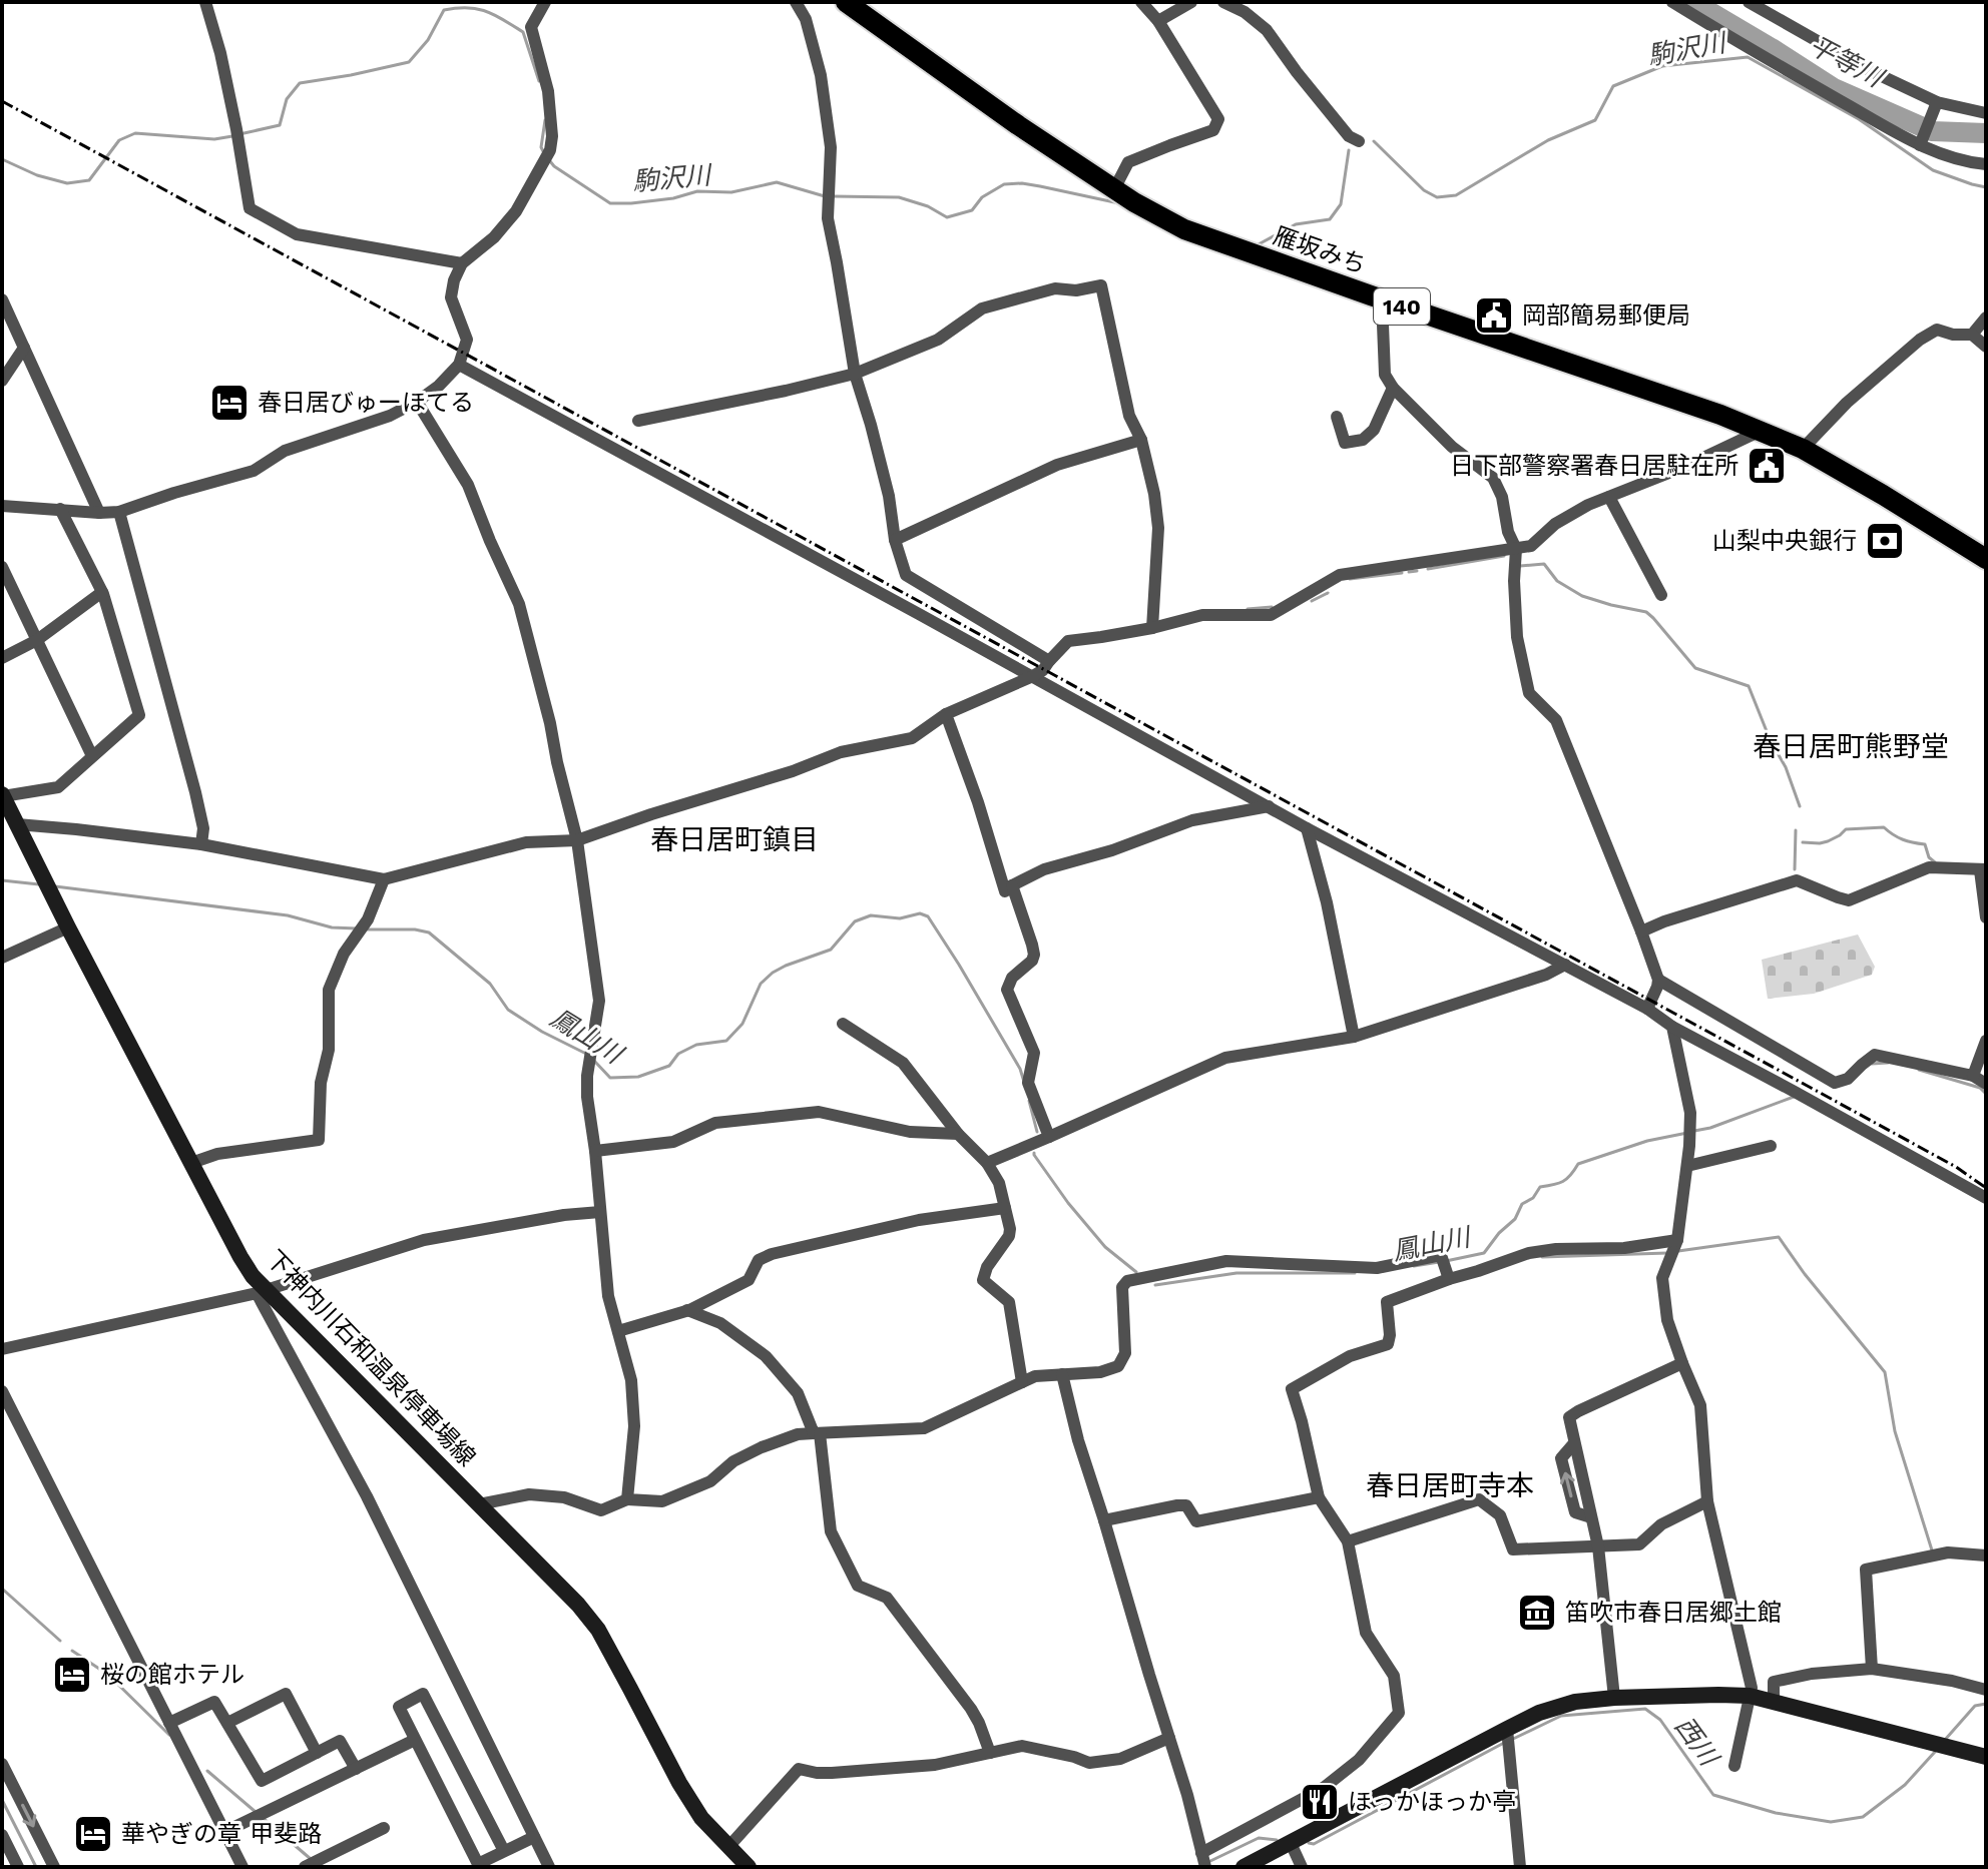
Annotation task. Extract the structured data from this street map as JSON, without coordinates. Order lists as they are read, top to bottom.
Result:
{
  "streets": {
    "highway": ["雁坂みち", "140"],
    "main road": ["下神内川石和温泉停車場線"]
  },
  "districts": ["春日居町熊野堂", "春日居町鎮目", "春日居町寺本"],
  "water": [
    "駒沢川",
    "平等川",
    "鳳山川",
    "西川"
  ],
  "places": {
    "public building": ["岡部簡易郵便局", "日下部警察署春日居駐在所"],
    "hotel": ["春日居びゅーほてる", "桜の館ホテル", "華やぎの章 甲斐路"],
    "bank": ["山梨中央銀行"],
    "museum": ["笛吹市春日居郷土館"],
    "restaurant": ["ほっかほっか亭"]
  }
}
